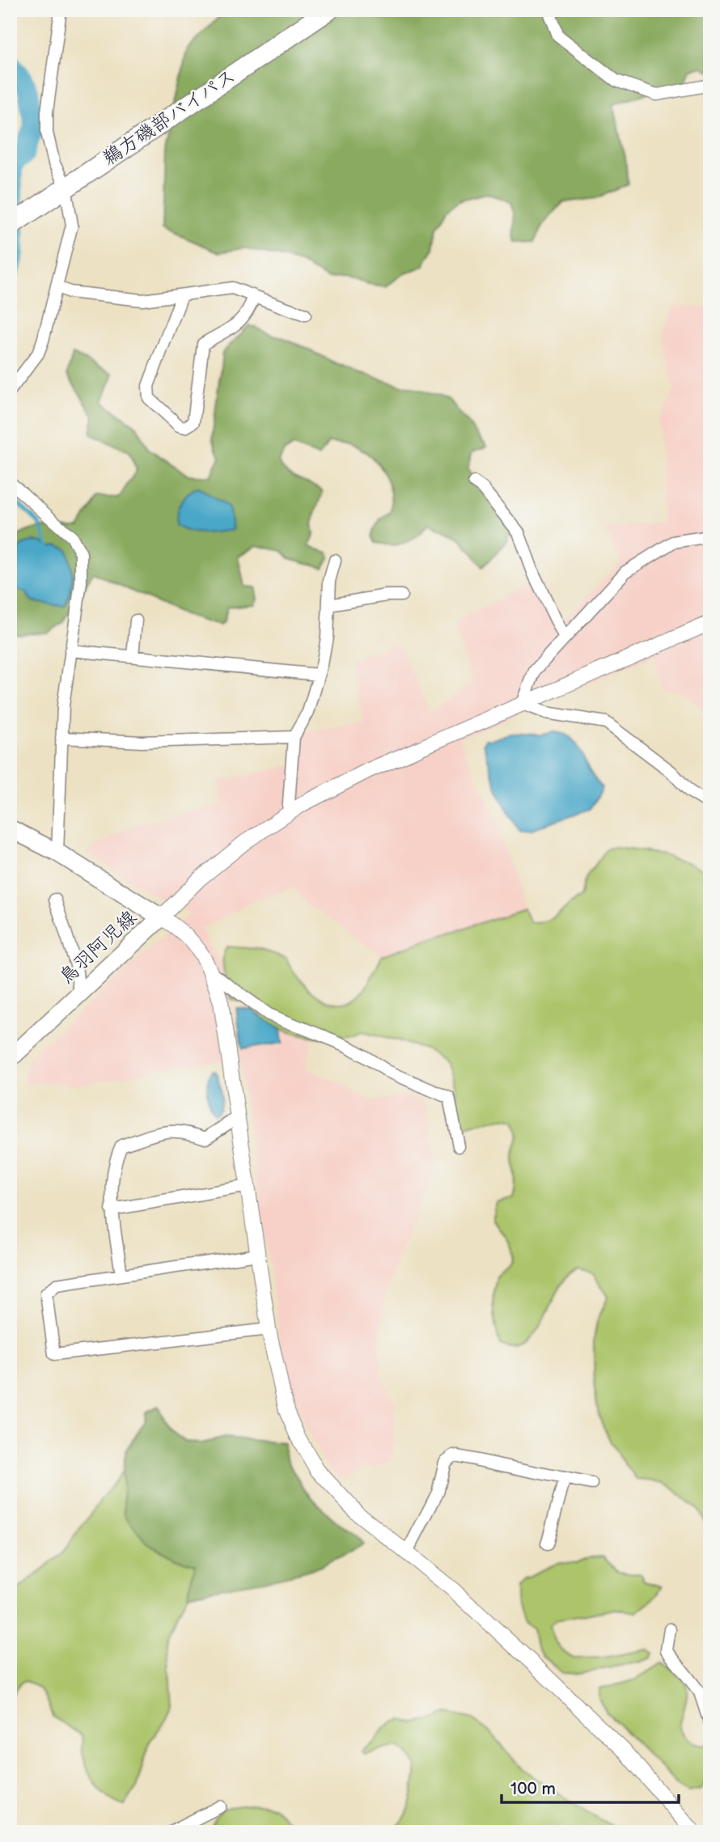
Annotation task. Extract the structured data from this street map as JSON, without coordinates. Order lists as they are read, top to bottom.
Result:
{
  "streets": {
    "highway": ["鵜方磯部バイパス"],
    "main road": ["鳥羽阿児線"]
  },
  "scale_bar": "100 m"
}
